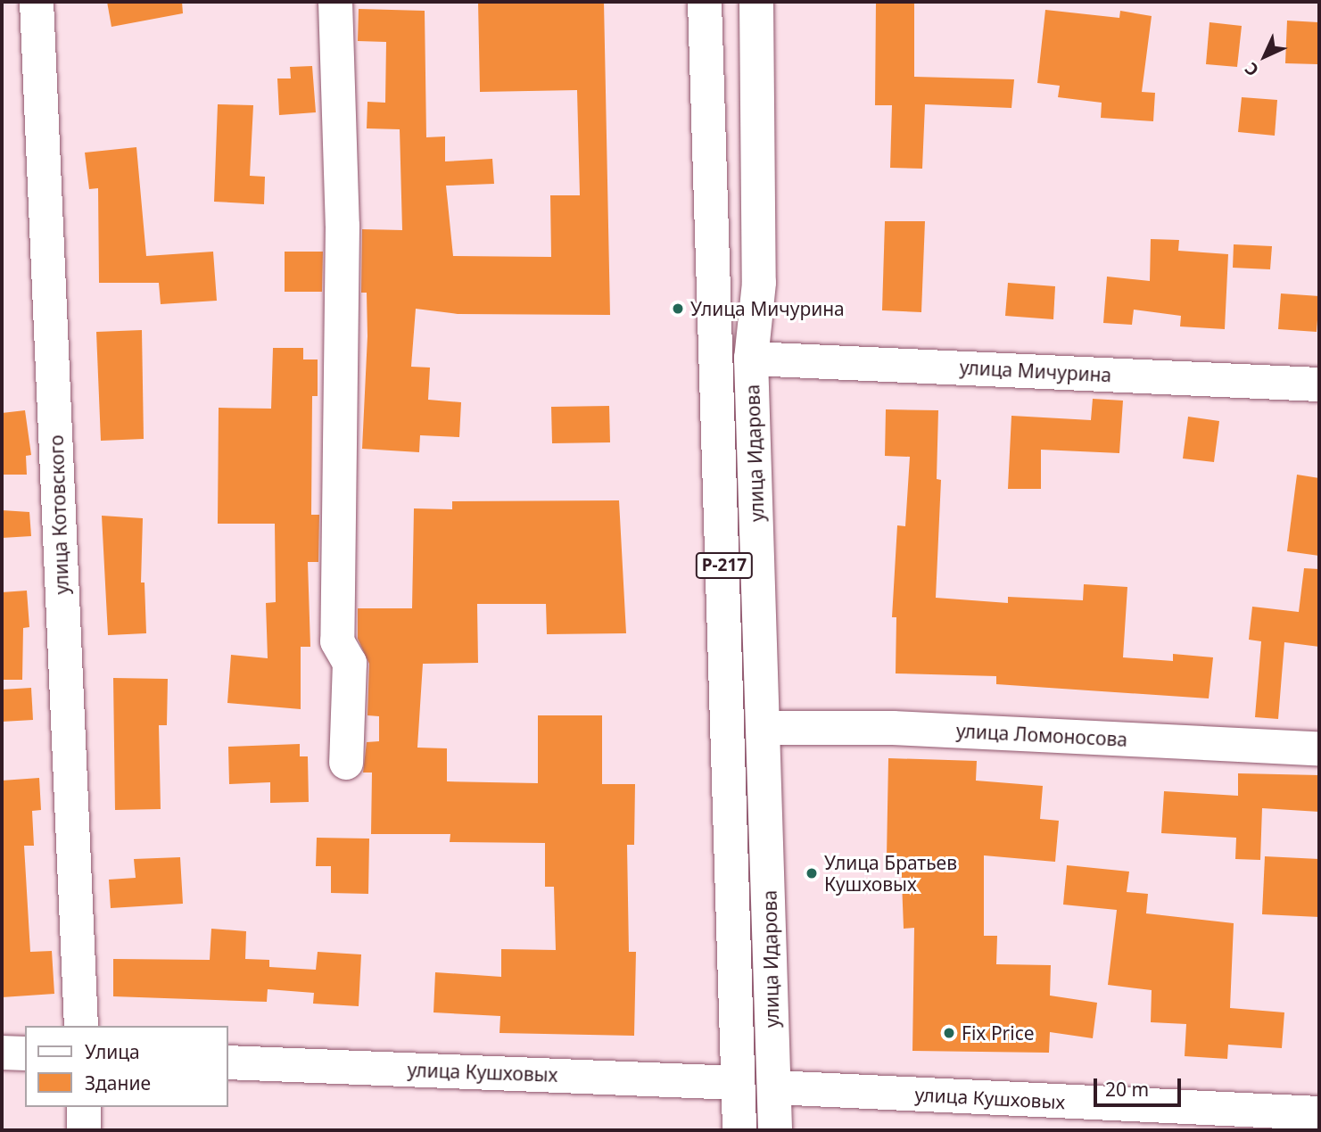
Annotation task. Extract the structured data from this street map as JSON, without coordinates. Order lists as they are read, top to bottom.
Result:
{
  "streets": {
    "street": [
      "улица Мичурина",
      "улица Идарова",
      "улица Котовского",
      "Р-217",
      "улица Ломоносова",
      "улица Кушховых"
    ]
  },
  "crossings": [
    ["улица Мичурина", "улица Идарова"],
    ["улица Идарова", "улица Ломоносова"],
    ["улица Идарова", "улица Кушховых"]
  ],
  "places": ["Улица Мичурина", "Улица Братьев Кушховых", "Fix Price"],
  "legend": ["Улица", "Здание"],
  "scale_bar": "20 m",
  "north": "bottom left"
}
